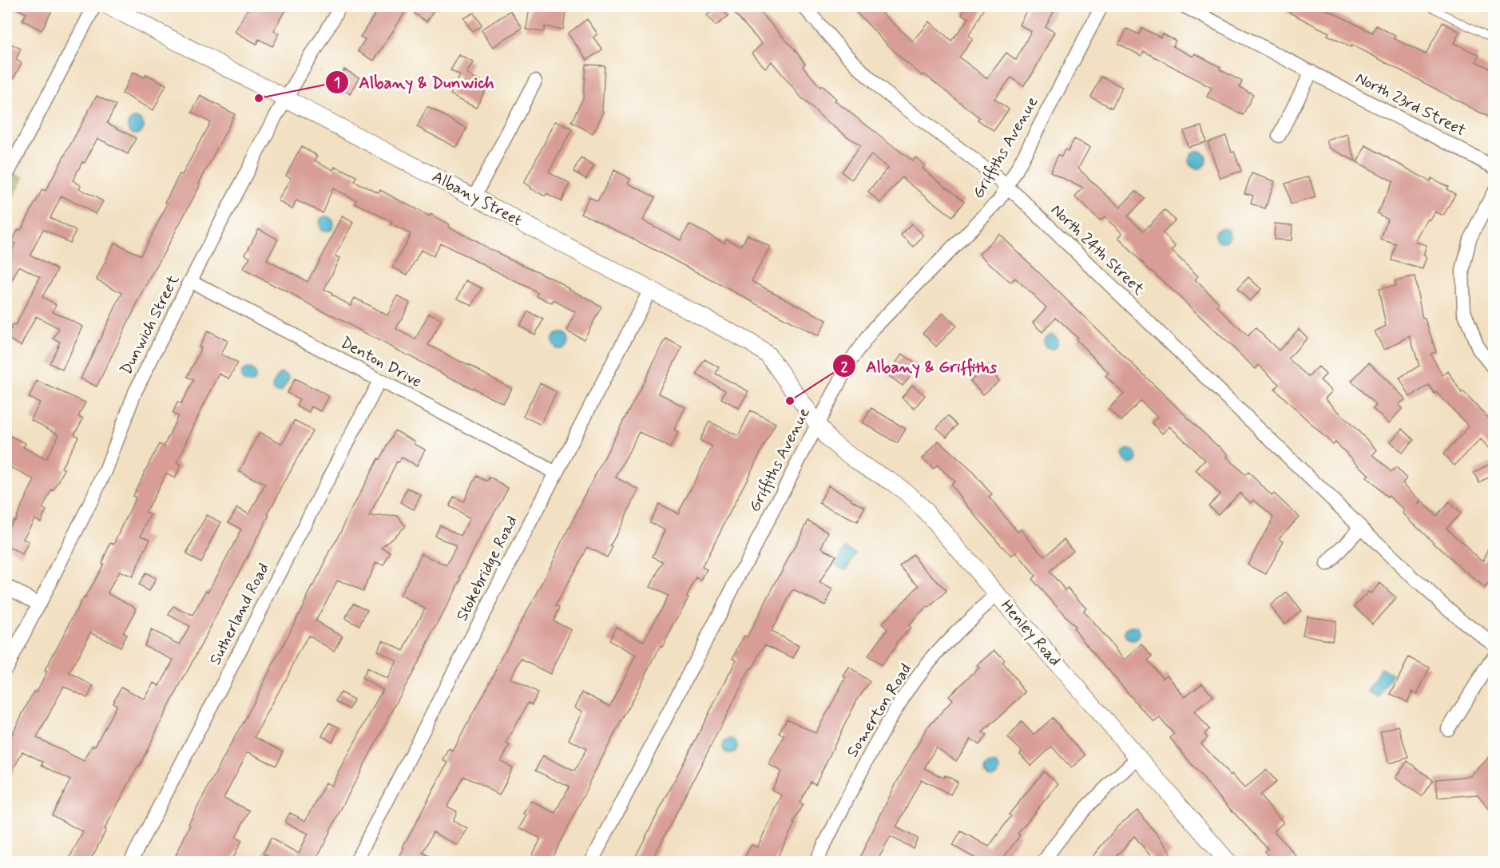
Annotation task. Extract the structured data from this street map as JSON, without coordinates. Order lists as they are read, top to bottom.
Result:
{
  "streets": {
    "street": [
      "North 23rd Street",
      "Griffiths Avenue",
      "Albany Street",
      "North 24th Street",
      "Dunwich Street",
      "Denton Drive",
      "Stokebridge Road",
      "Sutherland Road",
      "Henley Road",
      "Somerton Road"
    ]
  },
  "crossings": [
    ["Griffiths Avenue", "Albany Street"],
    ["Griffiths Avenue", "North 24th Street"],
    ["Griffiths Avenue", "Henley Road"],
    ["Albany Street", "Dunwich Street"],
    ["Albany Street", "Stokebridge Road"],
    ["Albany Street", "Henley Road"],
    ["Dunwich Street", "Denton Drive"],
    ["Denton Drive", "Stokebridge Road"],
    ["Denton Drive", "Sutherland Road"],
    ["Henley Road", "Somerton Road"]
  ],
  "places": ["Albany & Dunwich", "Albany & Griffiths"]
}
